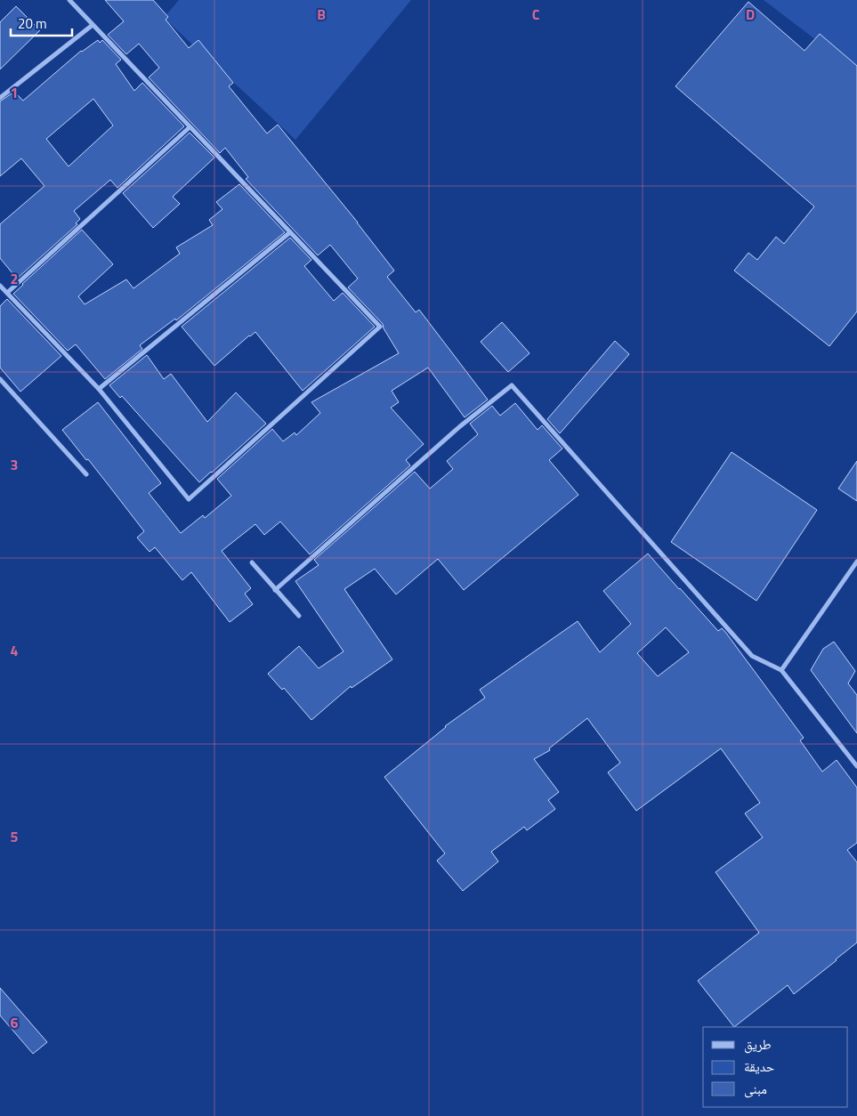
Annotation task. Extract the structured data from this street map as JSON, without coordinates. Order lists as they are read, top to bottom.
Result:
{
  "legend": ["طريق", "حديقة", "مبنى"],
  "scale_bar": "20 m",
  "grid": {
    "columns": ["B", "C", "D"],
    "rows": [
      "1",
      "2",
      "3",
      "4",
      "5",
      "6"
    ]
  }
}
